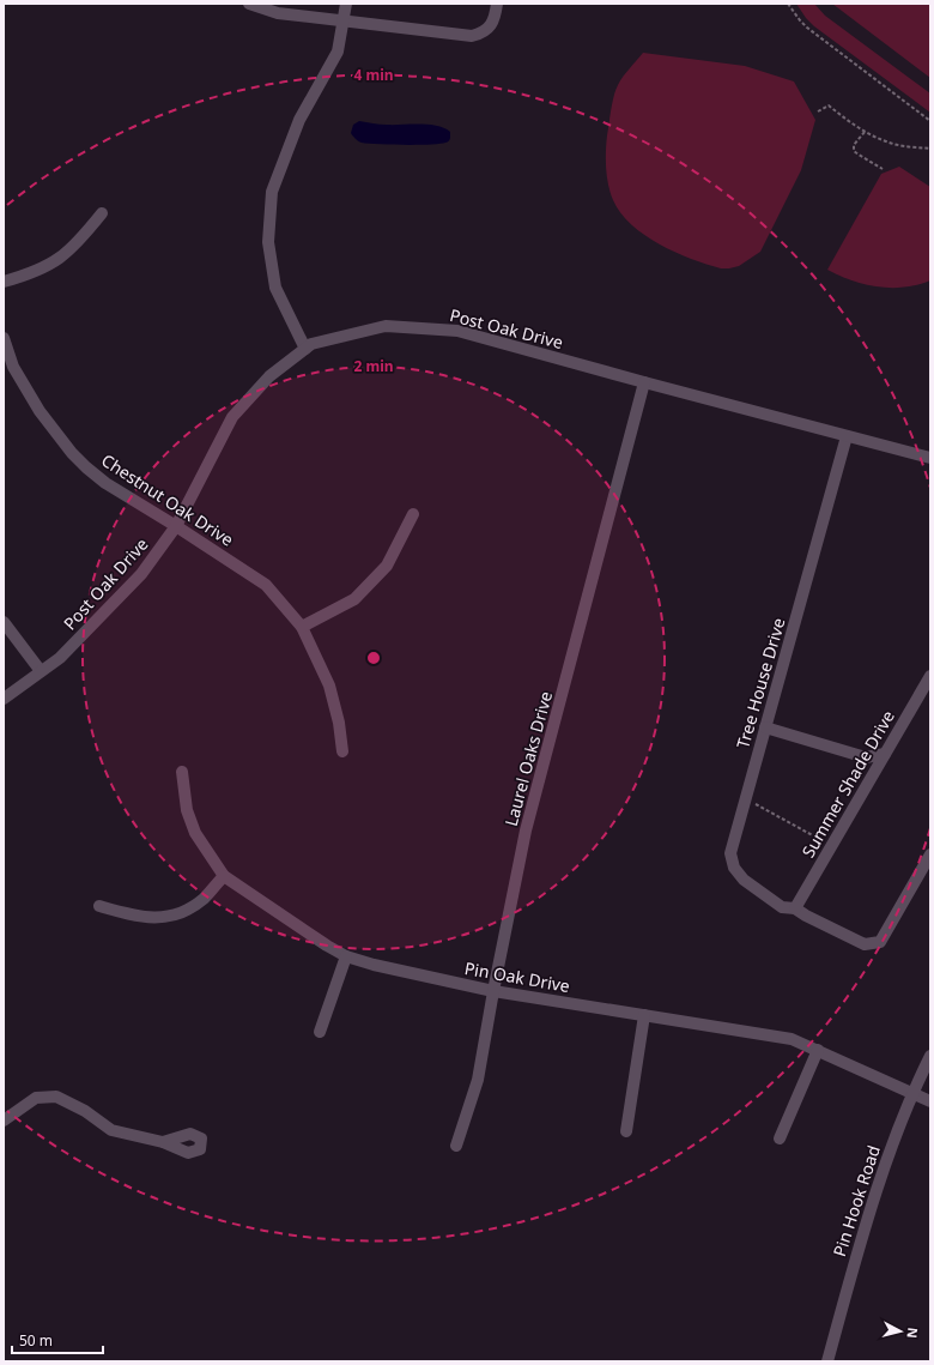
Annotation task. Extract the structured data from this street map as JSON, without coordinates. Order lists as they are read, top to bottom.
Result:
{
  "streets": {
    "street": [
      "Post Oak Drive",
      "Chestnut Oak Drive",
      "Tree House Drive",
      "Laurel Oaks Drive",
      "Summer Shade Drive",
      "Pin Oak Drive",
      "Pin Hook Road"
    ]
  },
  "crossings": [
    ["Post Oak Drive", "Chestnut Oak Drive"],
    ["Post Oak Drive", "Tree House Drive"],
    ["Post Oak Drive", "Laurel Oaks Drive"],
    ["Tree House Drive", "Summer Shade Drive"],
    ["Laurel Oaks Drive", "Pin Oak Drive"],
    ["Pin Oak Drive", "Pin Hook Road"]
  ],
  "scale_bar": "50 m",
  "north": "right",
  "rings": ["4 min", "2 min"]
}
